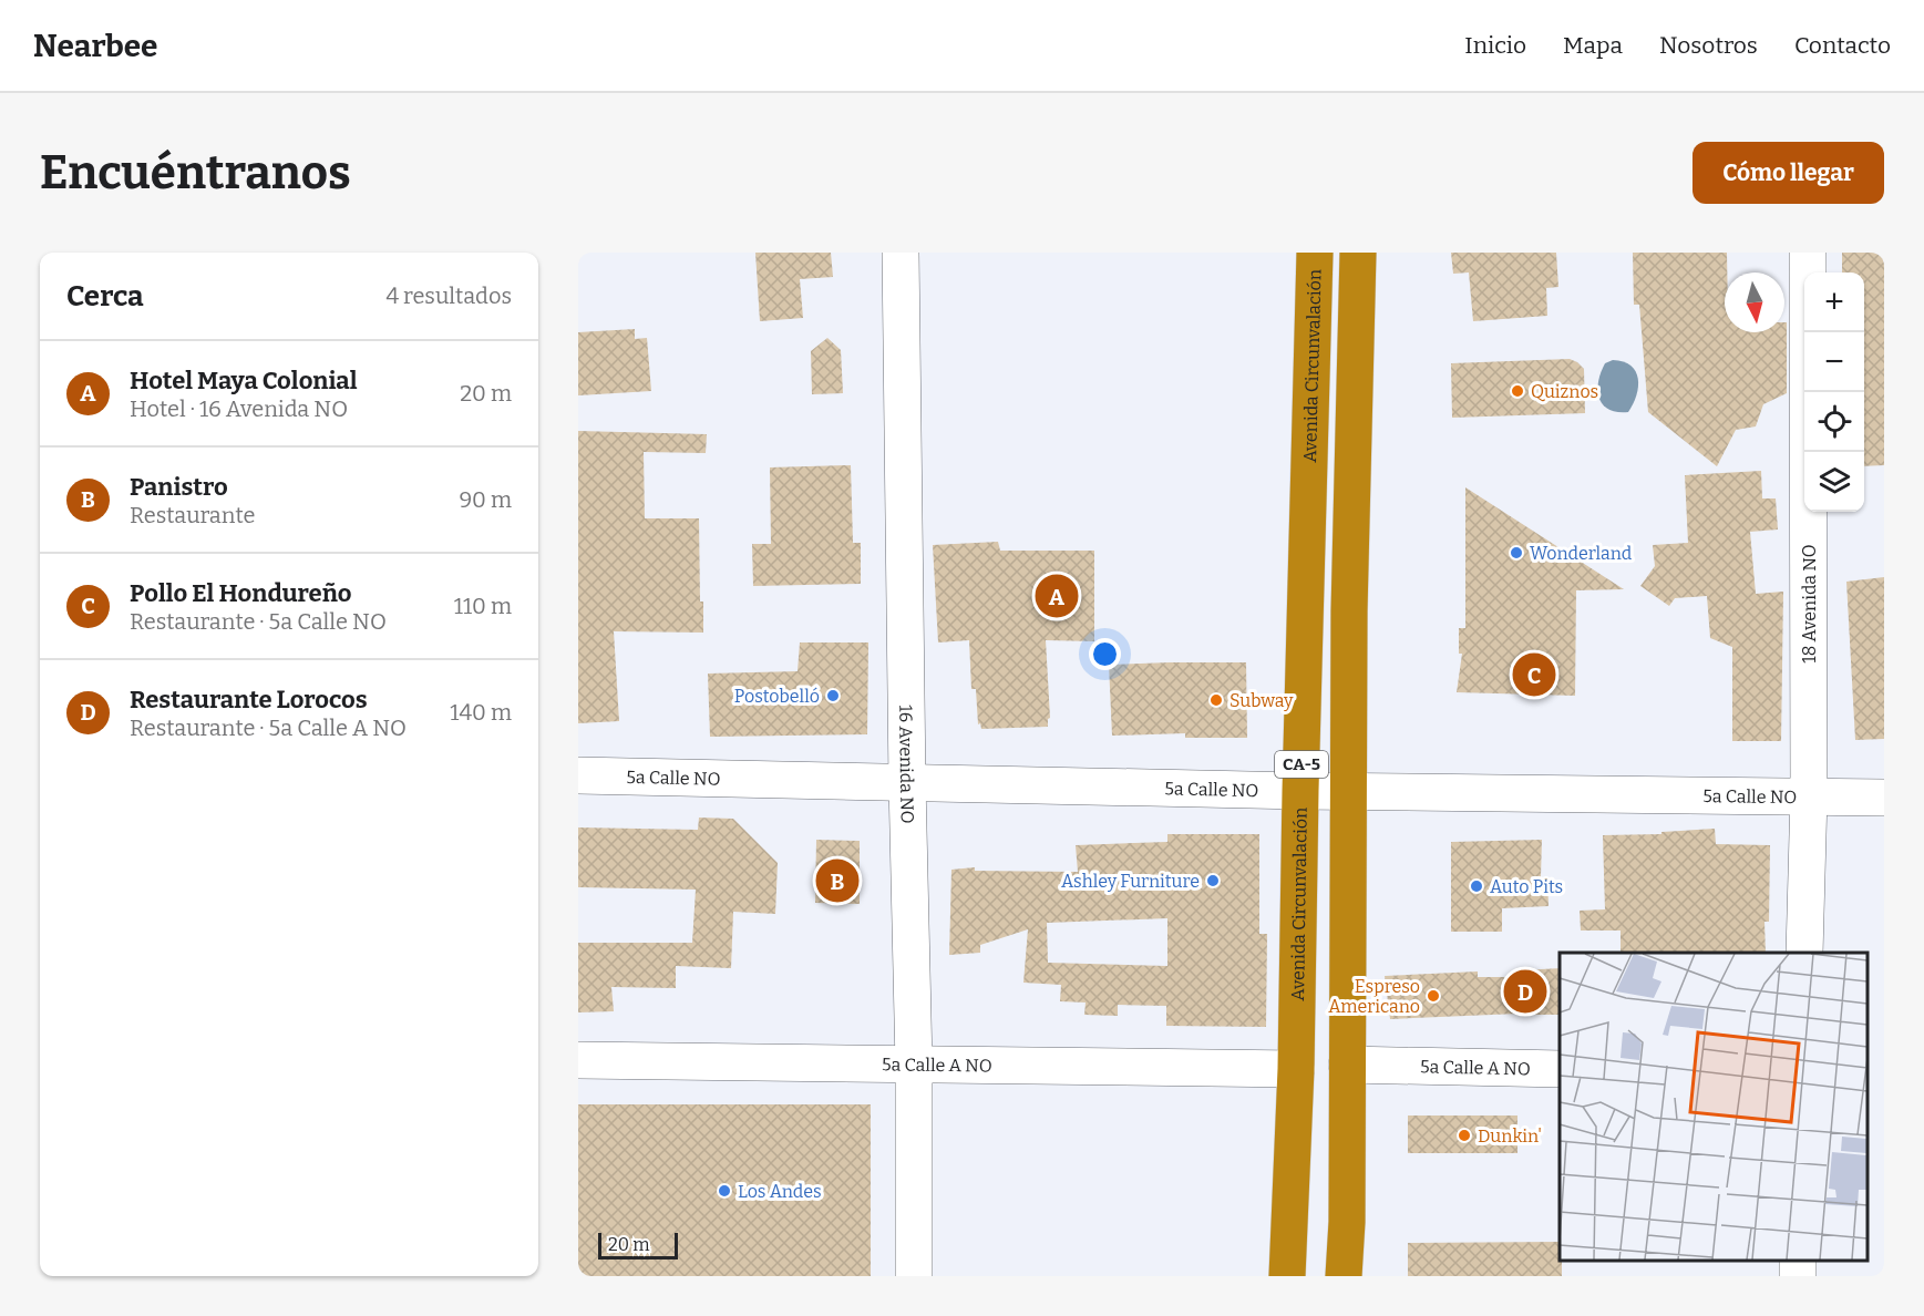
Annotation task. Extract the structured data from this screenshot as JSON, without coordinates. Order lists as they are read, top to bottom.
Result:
{
  "streets": {
    "highway": ["Avenida Circunvalación", "CA-5"],
    "street": [
      "18 Avenida NO",
      "16 Avenida NO",
      "5a Calle NO",
      "5a Calle A NO"
    ]
  },
  "crossings": [
    ["Avenida Circunvalación", "5a Calle NO"],
    ["Avenida Circunvalación", "5a Calle A NO"],
    ["18 Avenida NO", "5a Calle NO"],
    ["16 Avenida NO", "5a Calle NO"],
    ["16 Avenida NO", "5a Calle A NO"],
    ["CA-5", "5a Calle NO"],
    ["CA-5", "5a Calle A NO"]
  ],
  "places": [
    "Quiznos",
    "Wonderland",
    "Postobelló",
    "Subway",
    "Ashley Furniture",
    "Auto Pits",
    "Espreso Americano",
    "Dunkin'",
    "Los Andes"
  ],
  "scale_bar": "20 m",
  "north": "bottom",
  "page": {
    "header": "Nearbee",
    "nav": [
      "Inicio",
      "Mapa",
      "Nosotros",
      "Contacto"
    ],
    "buttons": "Cómo llegar",
    "title": "Encuéntranos",
    "heading": ["Cerca", "4 resultados"],
    "map_buttons": ["+", "−"],
    "list": [
      {
        "mark": "A",
        "name": "Hotel Maya Colonial",
        "note": "Hotel · 16 Avenida NO",
        "value": "20 m"
      },
      {
        "mark": "B",
        "name": "Panistro",
        "note": "Restaurante",
        "value": "90 m"
      },
      {
        "mark": "C",
        "name": "Pollo El Hondureño",
        "note": "Restaurante · 5a Calle NO",
        "value": "110 m"
      },
      {
        "mark": "D",
        "name": "Restaurante Lorocos",
        "note": "Restaurante · 5a Calle A NO",
        "value": "140 m"
      }
    ],
    "pins": [
      "A",
      "C",
      "B",
      "D"
    ],
    "scale": "20 m"
  }
}
